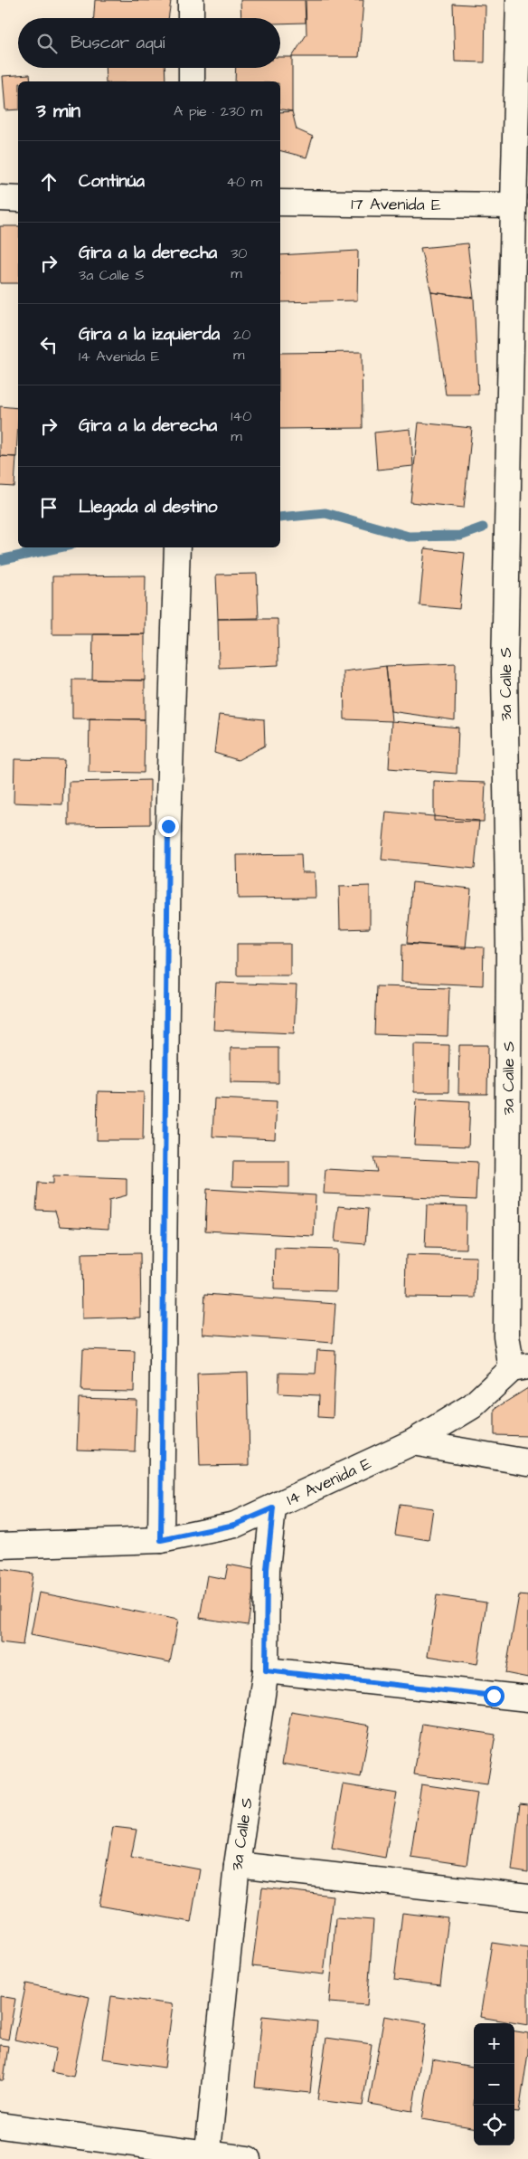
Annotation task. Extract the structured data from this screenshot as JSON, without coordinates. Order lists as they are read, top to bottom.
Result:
{
  "streets": {
    "street": ["17 Avenida E", "3a Calle S", "14 Avenida E"]
  },
  "crossings": [
    ["17 Avenida E", "3a Calle S"],
    ["3a Calle S", "14 Avenida E"]
  ],
  "page": {
    "search": "Buscar aquí",
    "heading": ["3 min", "A pie · 230 m"],
    "list": [
      ["Continúa", "40 m"],
      ["Gira a la derecha", "3a Calle S", "30 m"],
      ["Gira a la izquierda", "14 Avenida E", "20 m"],
      ["Gira a la derecha", "140 m"],
      "Llegada al destino"
    ],
    "map_buttons": ["+", "−"]
  }
}
